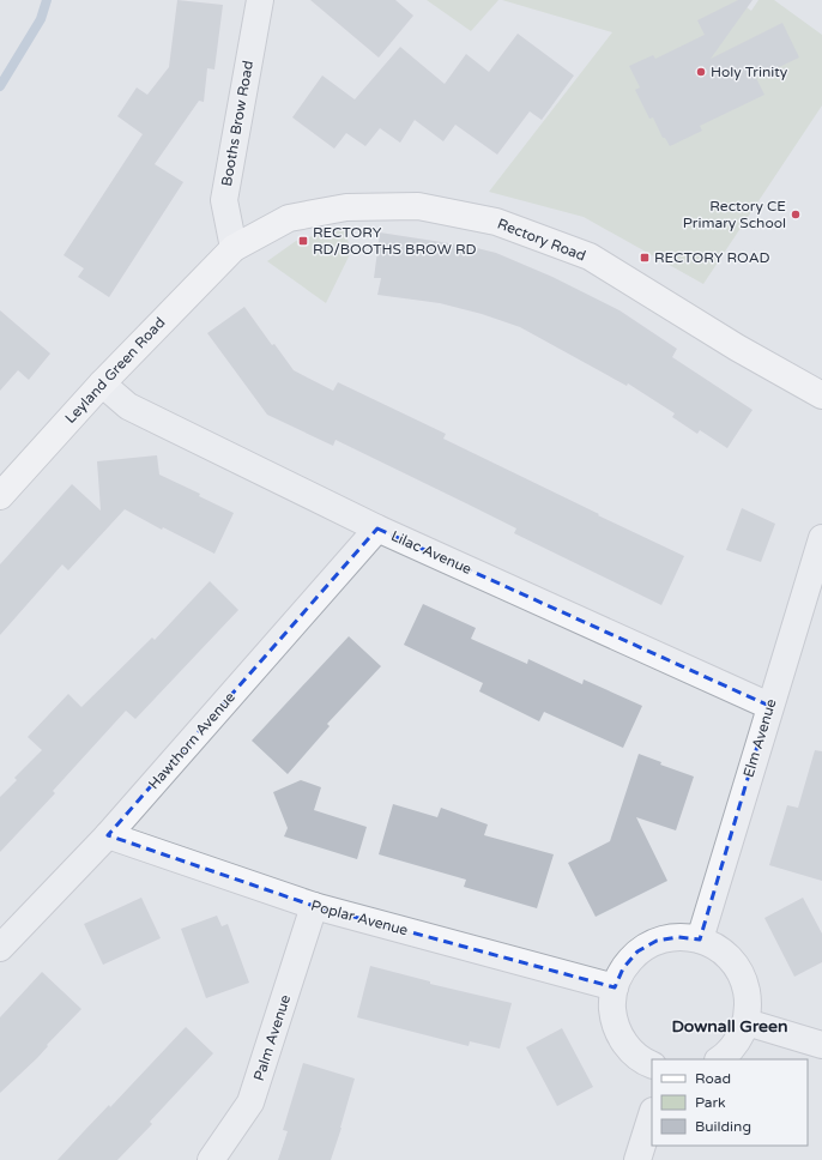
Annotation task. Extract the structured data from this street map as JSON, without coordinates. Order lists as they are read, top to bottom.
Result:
{
  "streets": {
    "street": [
      "Booths Brow Road",
      "Rectory Road",
      "Leyland Green Road",
      "Lilac Avenue",
      "Elm Avenue",
      "Hawthorn Avenue",
      "Poplar Avenue",
      "Palm Avenue"
    ]
  },
  "crossings": [
    ["Booths Brow Road", "Rectory Road"],
    ["Booths Brow Road", "Leyland Green Road"],
    ["Rectory Road", "Leyland Green Road"],
    ["Leyland Green Road", "Lilac Avenue"],
    ["Lilac Avenue", "Elm Avenue"],
    ["Lilac Avenue", "Hawthorn Avenue"],
    ["Hawthorn Avenue", "Poplar Avenue"],
    ["Poplar Avenue", "Palm Avenue"]
  ],
  "districts": ["Downall Green"],
  "places": {
    "other": ["Holy Trinity", "Rectory CE Primary School"],
    "transit": ["RECTORY RD/BOOTHS BROW RD", "RECTORY ROAD"]
  },
  "legend": ["Road", "Park", "Building"]
}
